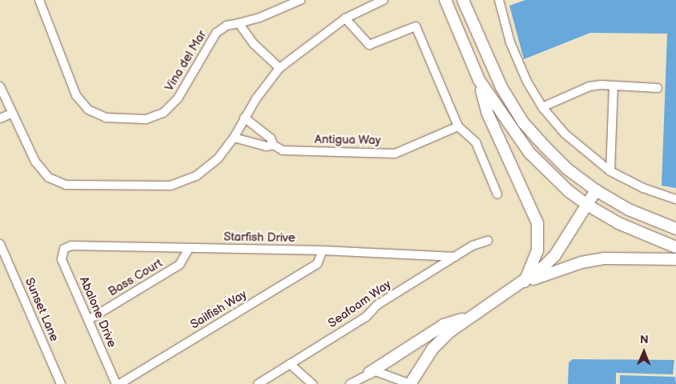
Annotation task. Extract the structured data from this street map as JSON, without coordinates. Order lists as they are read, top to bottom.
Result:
{
  "streets": {
    "street": [
      "Vina del Mar",
      "Antigua Way",
      "Starfish Drive",
      "Bass Court",
      "Seafoam Way",
      "Sunset Lane",
      "Sailfish Way",
      "Abalone Drive"
    ]
  },
  "crossings": [
    ["Starfish Drive", "Bass Court"],
    ["Starfish Drive", "Seafoam Way"],
    ["Starfish Drive", "Sailfish Way"],
    ["Starfish Drive", "Abalone Drive"],
    ["Bass Court", "Abalone Drive"]
  ],
  "north": "top"
}
